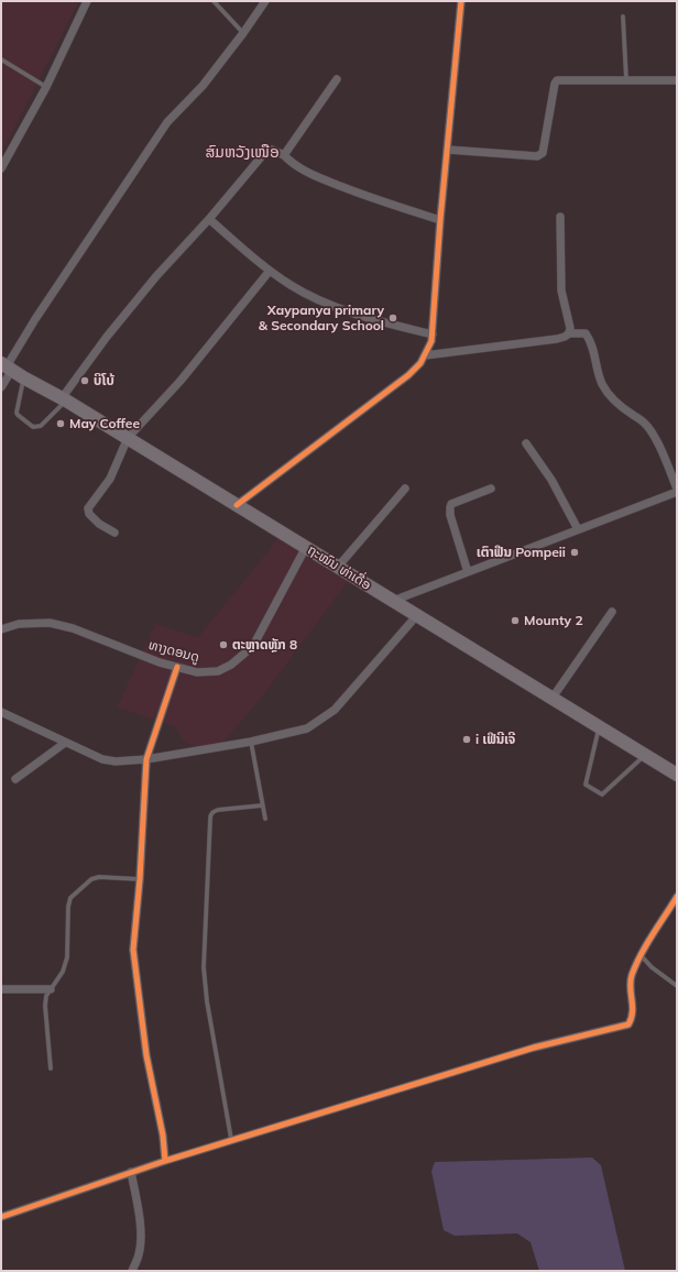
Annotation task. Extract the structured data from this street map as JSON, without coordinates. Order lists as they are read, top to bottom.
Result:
{
  "streets": {
    "main road": ["ຖະໝົນ ທ່າເດື່ອ"],
    "street": ["ທາງດອນດູ"]
  },
  "crossings": [
    ["ຖະໝົນ ທ່າເດື່ອ", "ທາງດອນດູ"]
  ],
  "districts": ["ສົມຫວັງເໜືອ"],
  "places": [
    "Xaypanya primary & Secondary School",
    "ບິໂບ້",
    "May Coffee",
    "ເຕົາຟືນ Pompeii",
    "Mounty 2",
    "ຕະຫຼາດຫຼັກ 8",
    "i ເຟີນີເຈີ"
  ]
}
